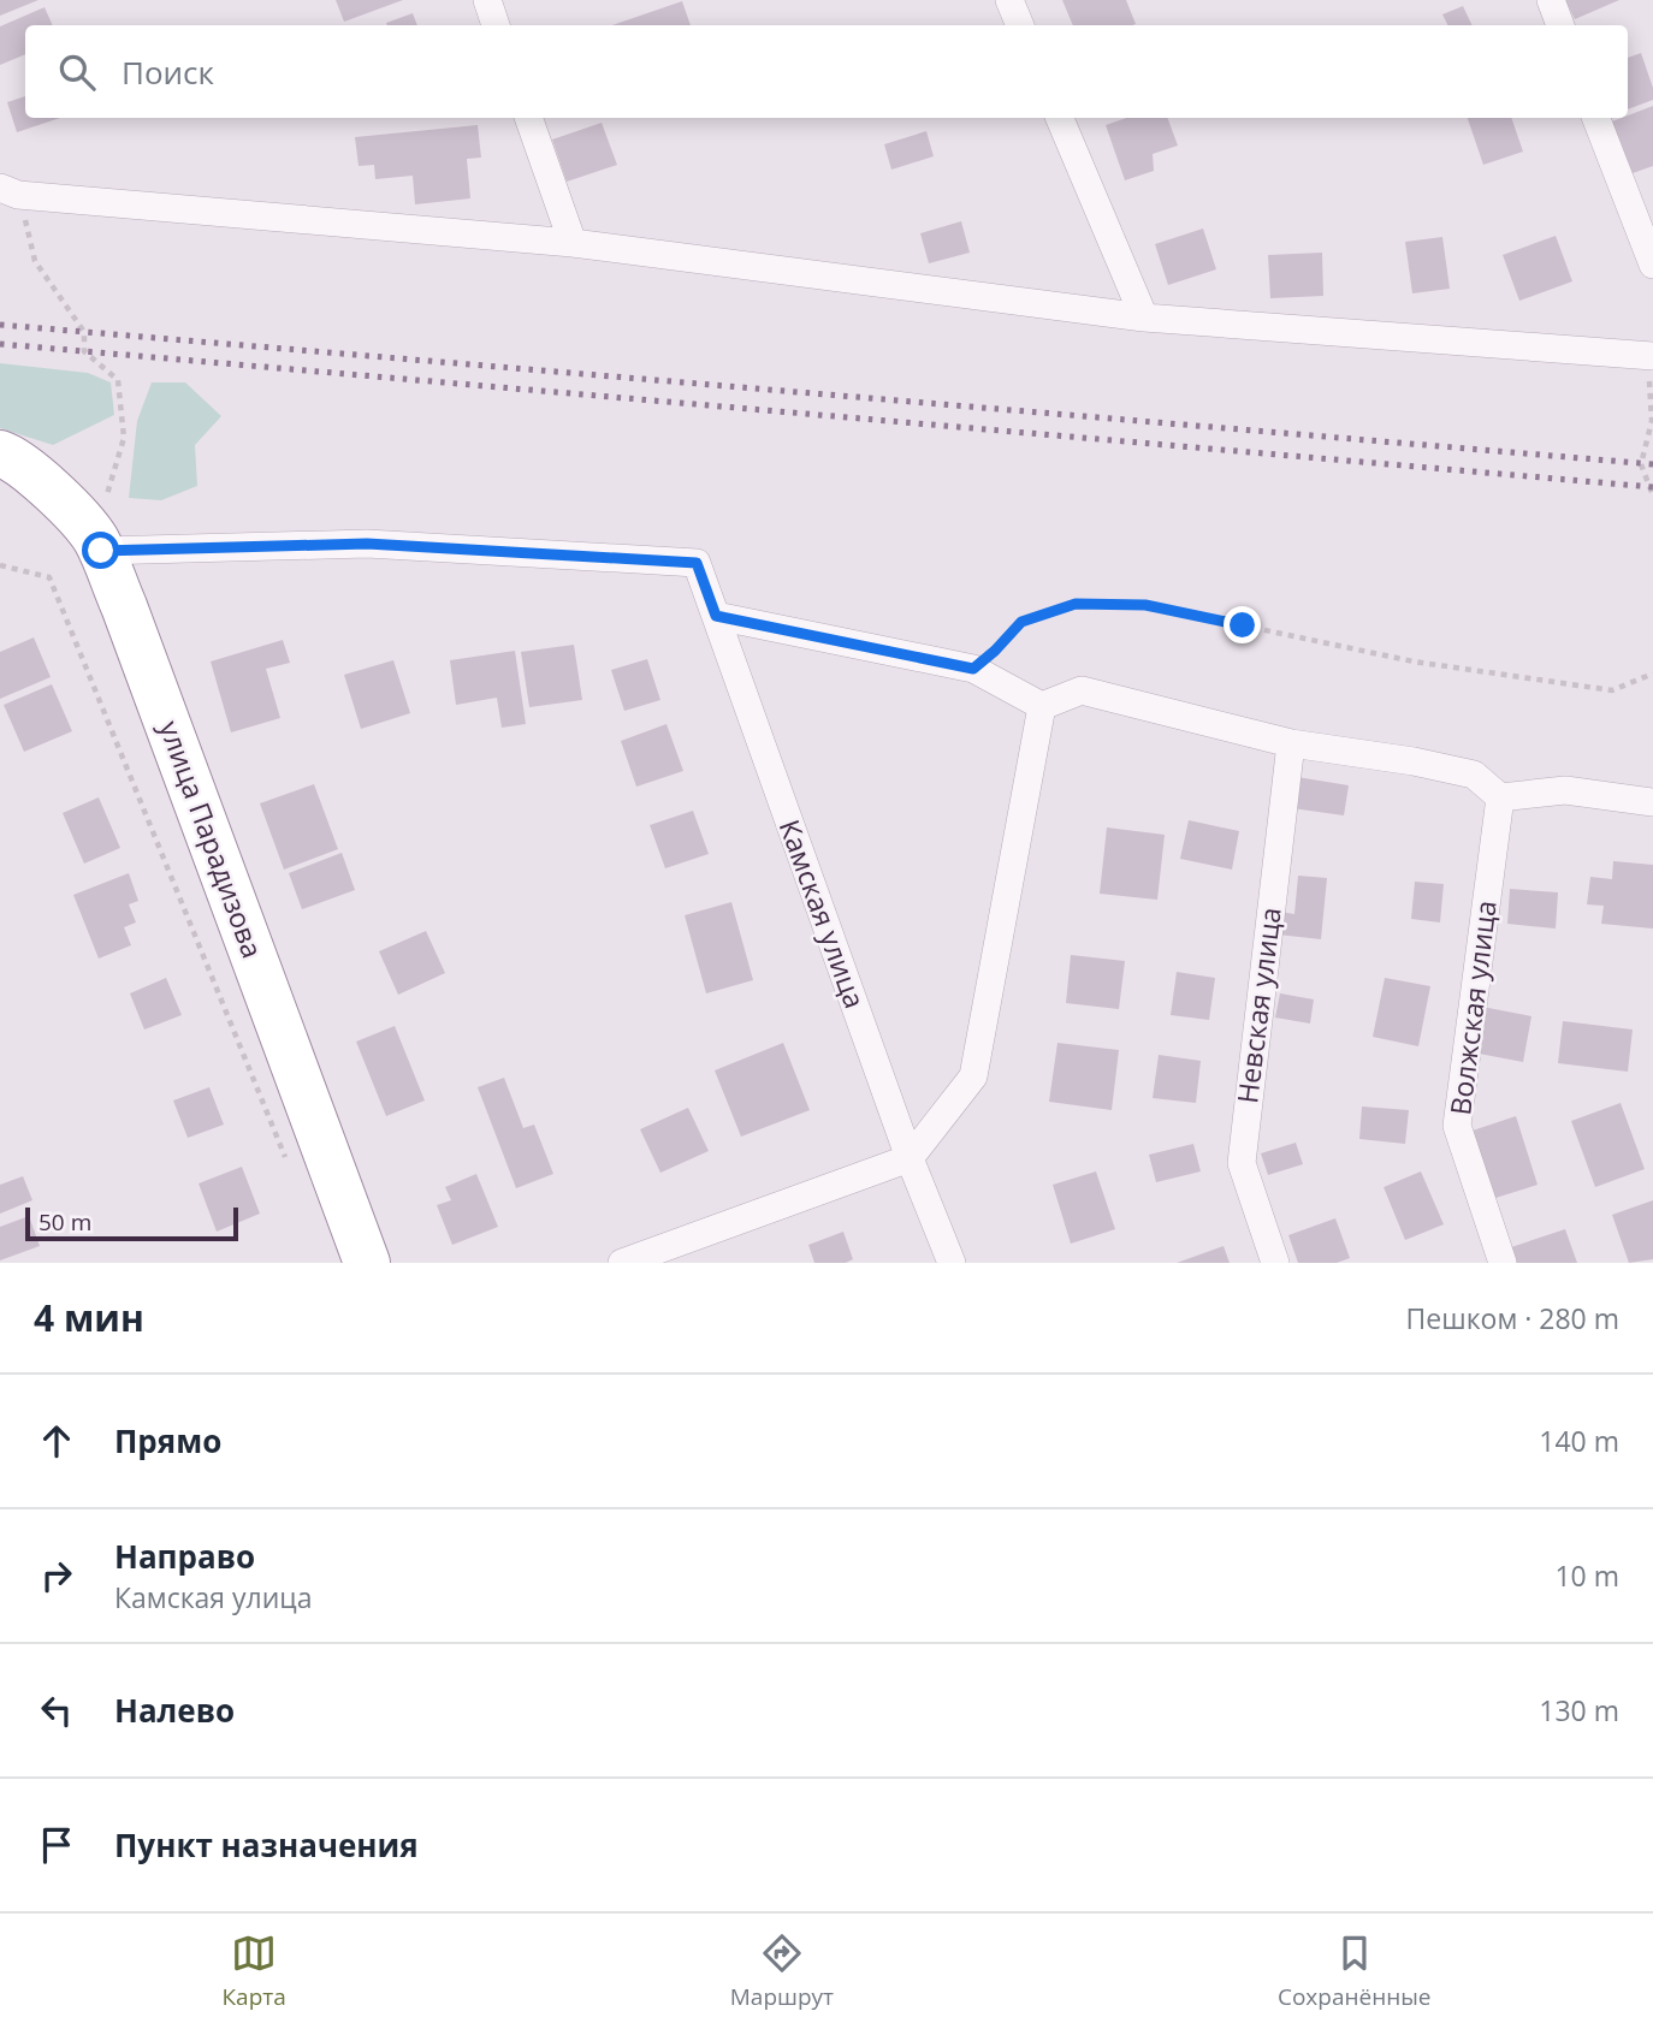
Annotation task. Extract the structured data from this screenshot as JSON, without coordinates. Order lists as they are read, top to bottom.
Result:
{
  "streets": {
    "highway": ["улица Парадизова"],
    "street": ["Камская улица", "Невская улица", "Волжская улица"]
  },
  "crossings": [
    ["улица Парадизова", "Камская улица"]
  ],
  "scale_bar": "50 m",
  "page": {
    "search": "Поиск",
    "scale": "50 m",
    "heading": ["4 мин", "Пешком · 280 m"],
    "list": [
      ["Прямо", "140 m"],
      ["Направо", "Камская улица", "10 m"],
      ["Налево", "130 m"],
      "Пункт назначения"
    ],
    "nav": ["Карта", "Маршрут", "Сохранённые"]
  }
}
